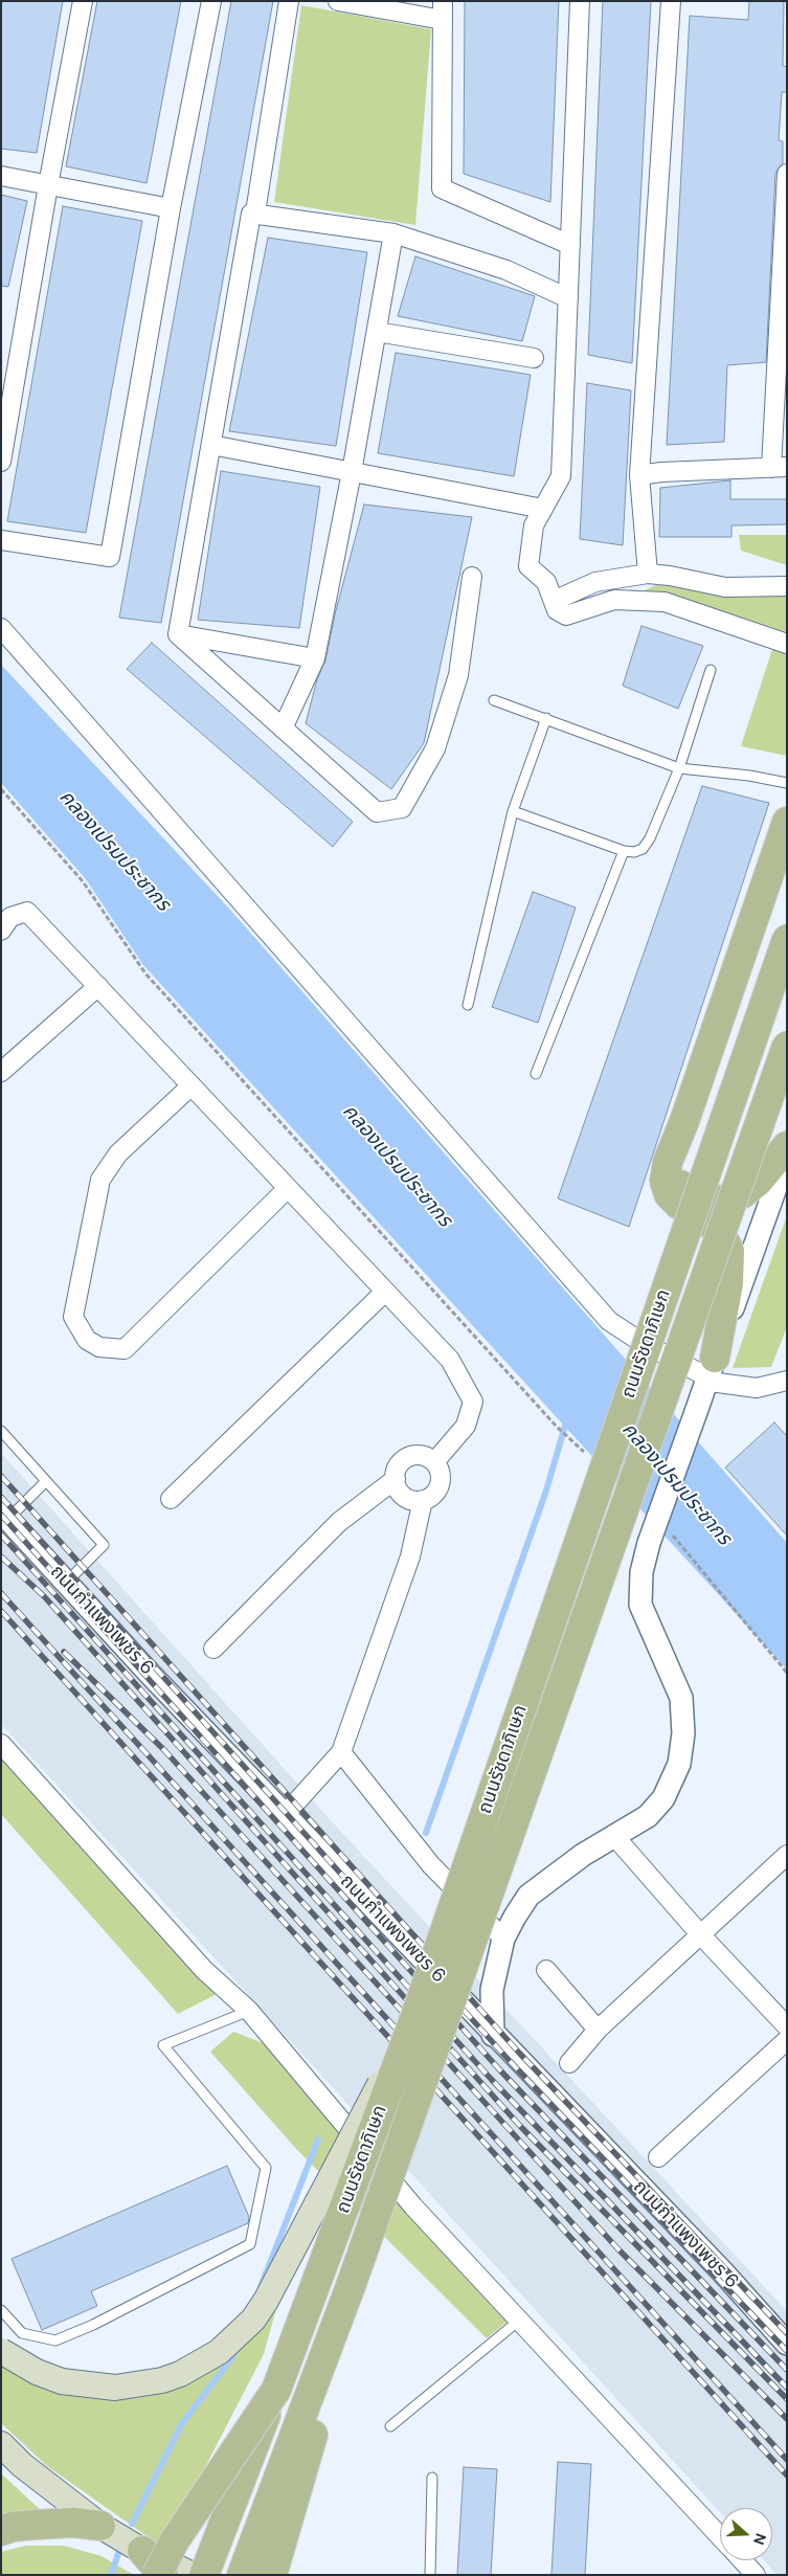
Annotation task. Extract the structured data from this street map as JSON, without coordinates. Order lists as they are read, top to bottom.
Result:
{
  "streets": {
    "main road": ["ถนนรัชดาภิเษก"],
    "street": ["ถนนกำแพงเพชร 6"]
  },
  "water": ["คลองเปรมประชากร"],
  "north": "right"
}
